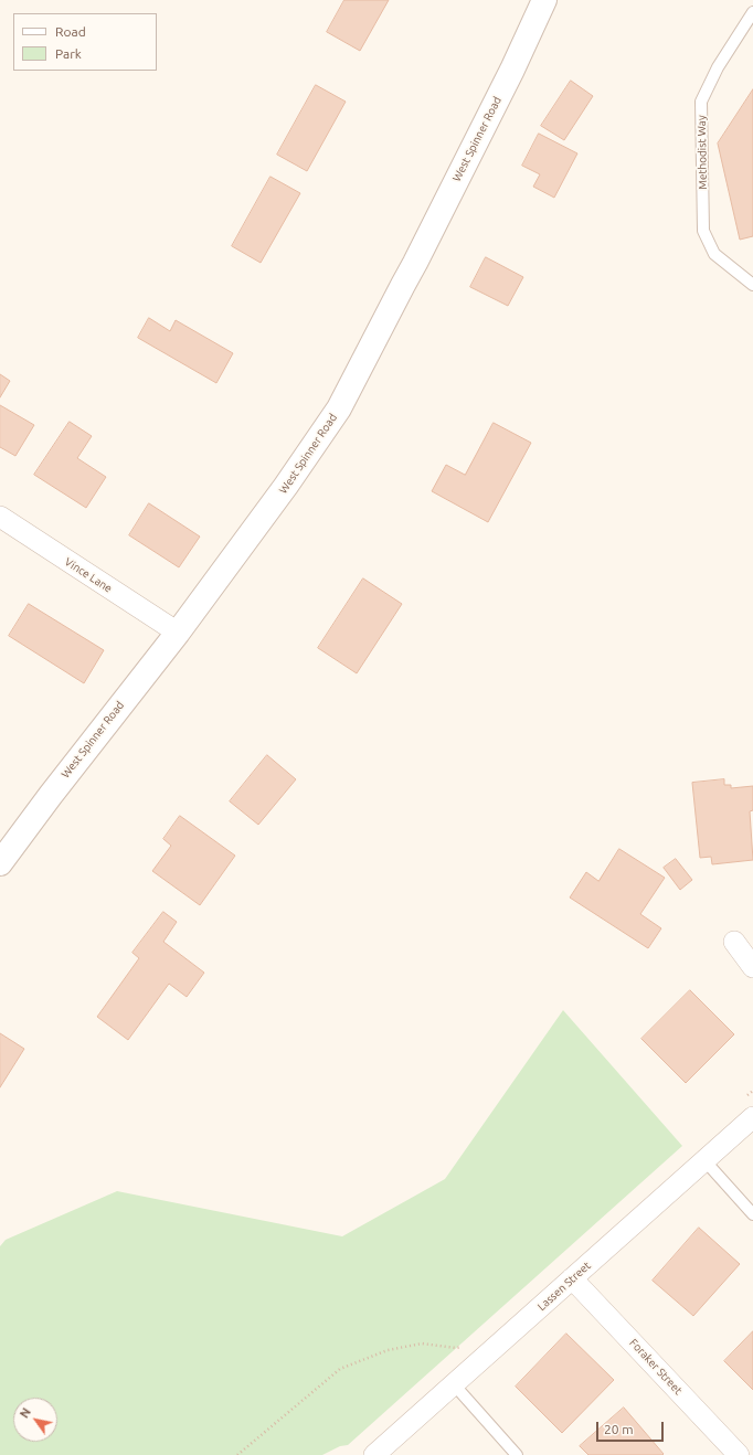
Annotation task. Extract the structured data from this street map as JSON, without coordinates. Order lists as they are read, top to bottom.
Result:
{
  "streets": {
    "street": [
      "West Spinner Road",
      "Vince Lane",
      "Lassen Street",
      "Foraker Street"
    ],
    "lane": ["Methodist Way"]
  },
  "crossings": [
    ["West Spinner Road", "Vince Lane"],
    ["Lassen Street", "Foraker Street"]
  ],
  "legend": ["Road", "Park"],
  "scale_bar": "20 m",
  "north": "top left"
}
